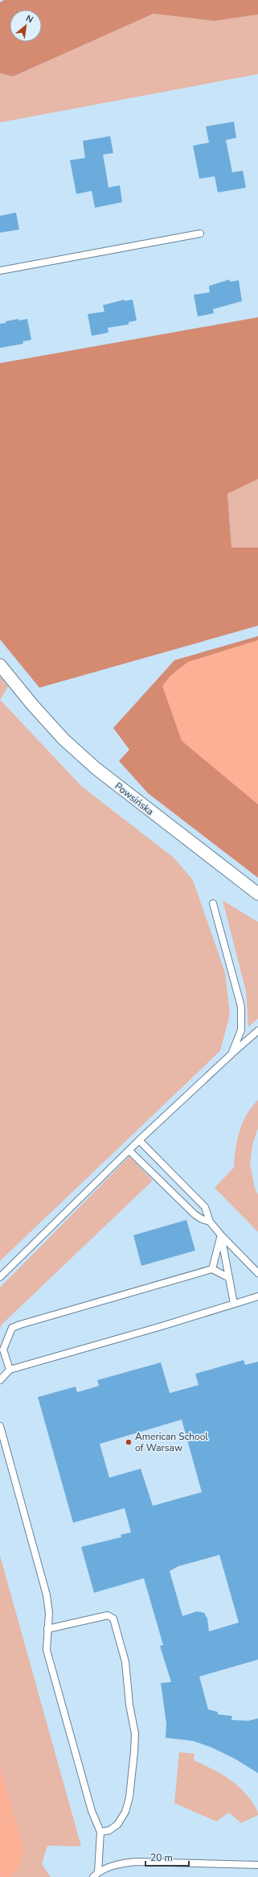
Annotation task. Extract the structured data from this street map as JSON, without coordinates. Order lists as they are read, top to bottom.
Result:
{
  "streets": {
    "street": ["Powsińska"]
  },
  "places": ["American School of Warsaw"],
  "scale_bar": "20 m",
  "north": "top right"
}
